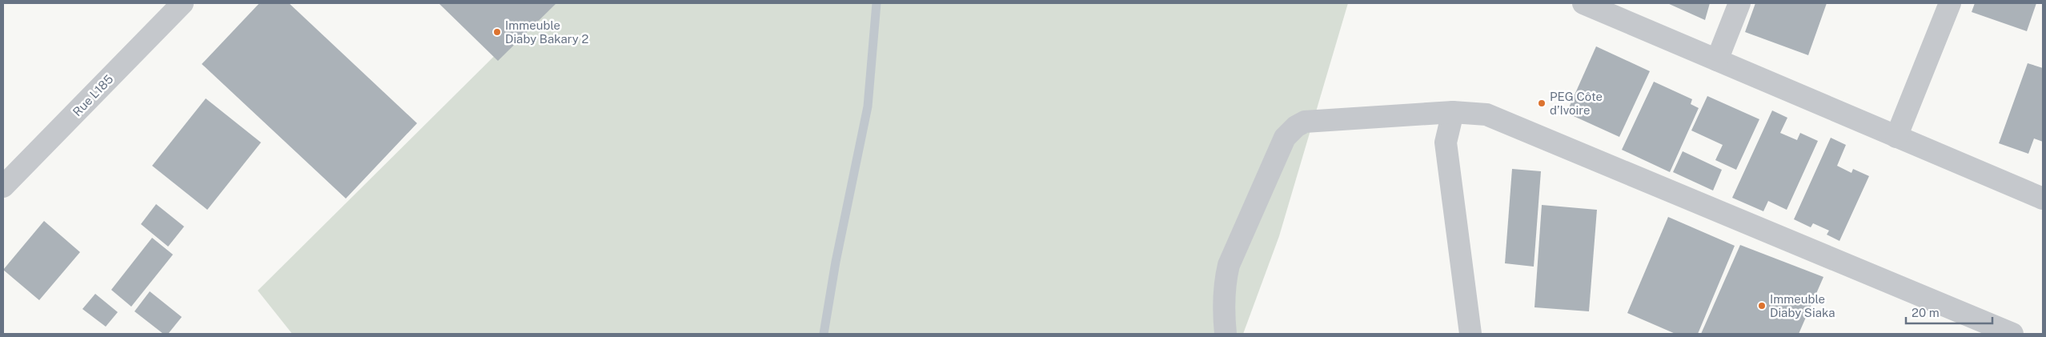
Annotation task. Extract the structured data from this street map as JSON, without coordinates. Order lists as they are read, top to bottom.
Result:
{
  "streets": {
    "street": ["Rue L185"]
  },
  "places": ["Immeuble Diaby Bakary 2", "PEG Côte d’Ivoire", "Immeuble Diaby Siaka"],
  "scale_bar": "20 m"
}
